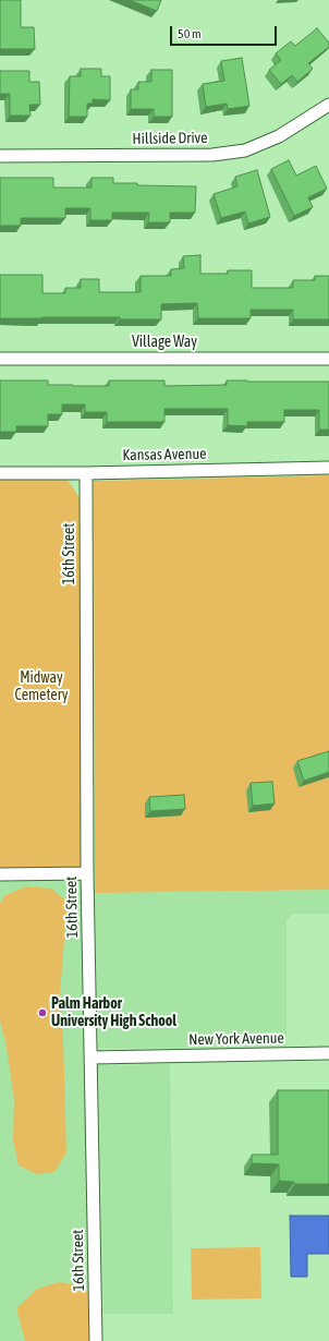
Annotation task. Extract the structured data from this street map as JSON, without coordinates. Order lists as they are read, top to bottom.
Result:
{
  "streets": {
    "street": [
      "Hillside Drive",
      "Village Way",
      "Kansas Avenue",
      "16th Street",
      "New York Avenue"
    ]
  },
  "crossings": [
    ["Kansas Avenue", "16th Street"],
    ["16th Street", "New York Avenue"]
  ],
  "parks": ["Midway Cemetery"],
  "places": ["Palm Harbor University High School"],
  "scale_bar": "50 m"
}
